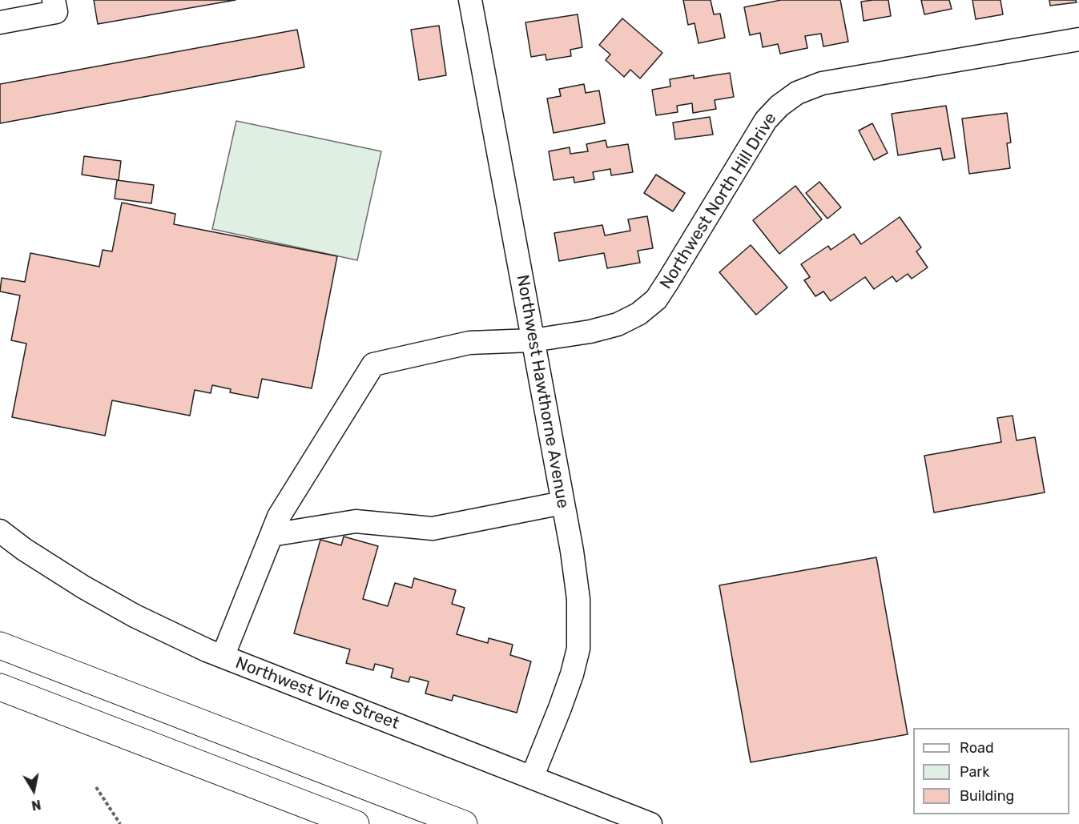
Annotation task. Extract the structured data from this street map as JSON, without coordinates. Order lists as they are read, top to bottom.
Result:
{
  "streets": {
    "street": ["Northwest North Hill Drive", "Northwest Hawthorne Avenue", "Northwest Vine Street"]
  },
  "crossings": [
    ["Northwest North Hill Drive", "Northwest Hawthorne Avenue"],
    ["Northwest North Hill Drive", "Northwest Vine Street"],
    ["Northwest Hawthorne Avenue", "Northwest Vine Street"]
  ],
  "legend": ["Road", "Park", "Building"],
  "north": "bottom"
}
